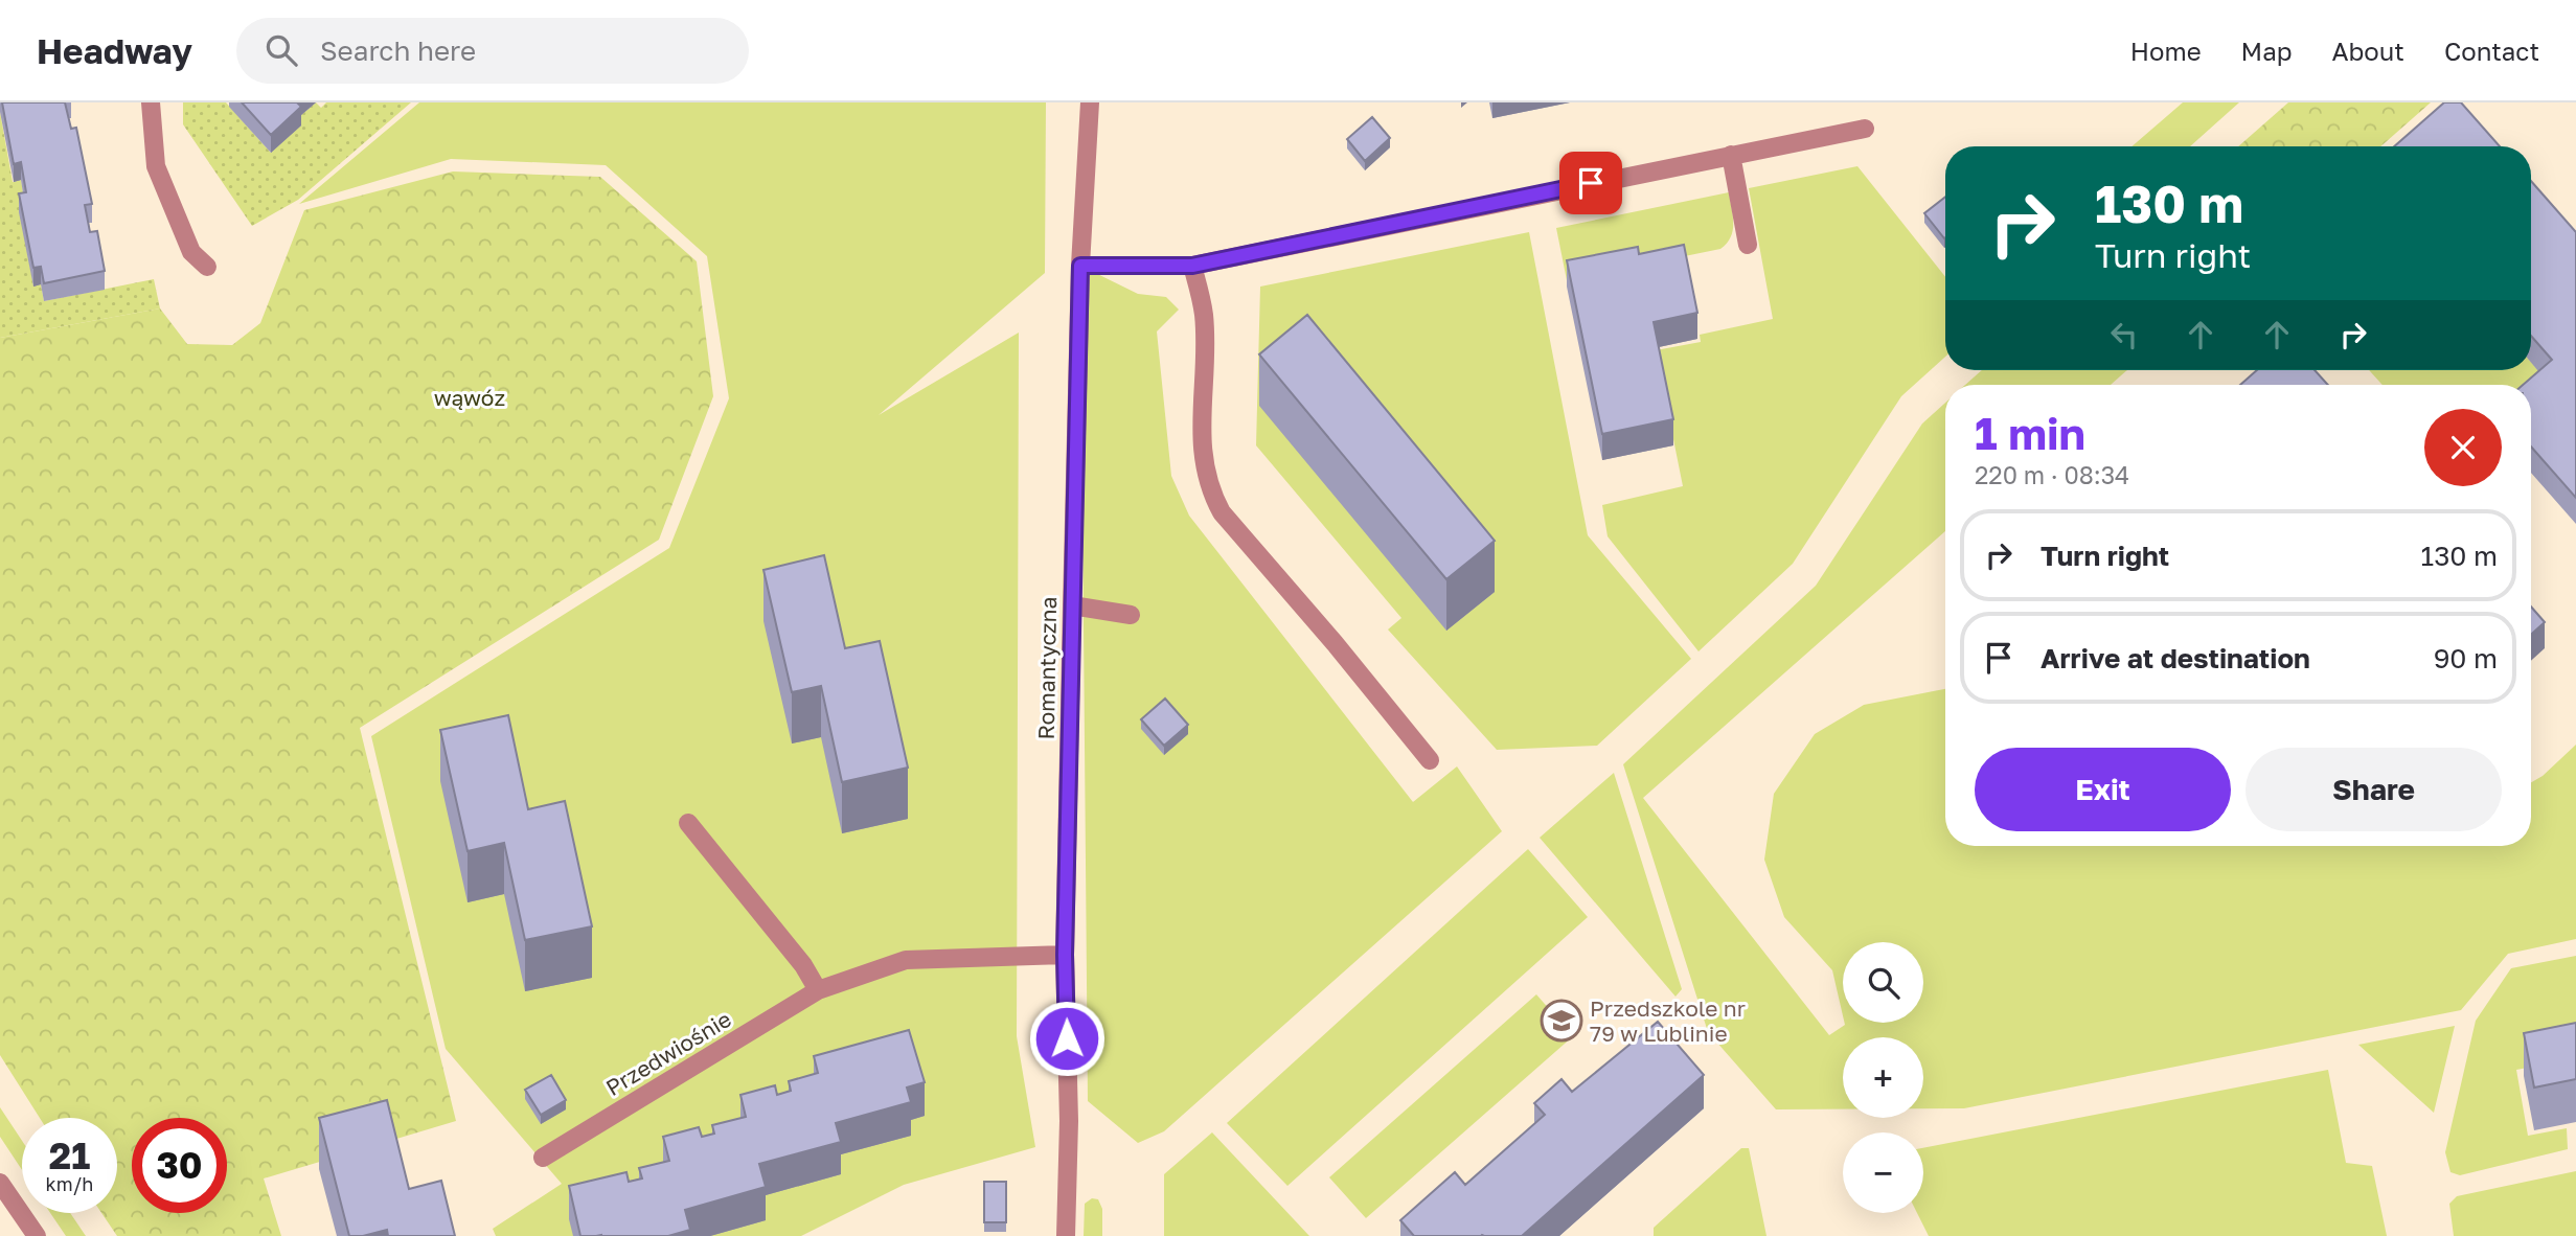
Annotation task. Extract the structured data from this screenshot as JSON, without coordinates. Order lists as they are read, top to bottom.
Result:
{
  "streets": {
    "street": ["Romantyczna", "Przedwiośnie"]
  },
  "crossings": [
    ["Romantyczna", "Przedwiośnie"]
  ],
  "parks": ["wąwóz"],
  "places": {
    "school or university": ["Przedszkole nr 79 w Lublinie"]
  },
  "page": {
    "header": "Headway",
    "search": "Search here",
    "nav": [
      "Home",
      "Map",
      "About",
      "Contact"
    ],
    "turn": ["130 m", "Turn right"],
    "heading": ["1 min", "220 m · 08:34"],
    "list": [
      {
        "name": "Turn right",
        "value": "130 m"
      },
      {
        "name": "Arrive at destination",
        "value": "90 m"
      }
    ],
    "buttons": ["Exit", "Share"],
    "map_buttons": ["+", "−"],
    "speed": "21 km/h",
    "limit": "30"
  }
}
